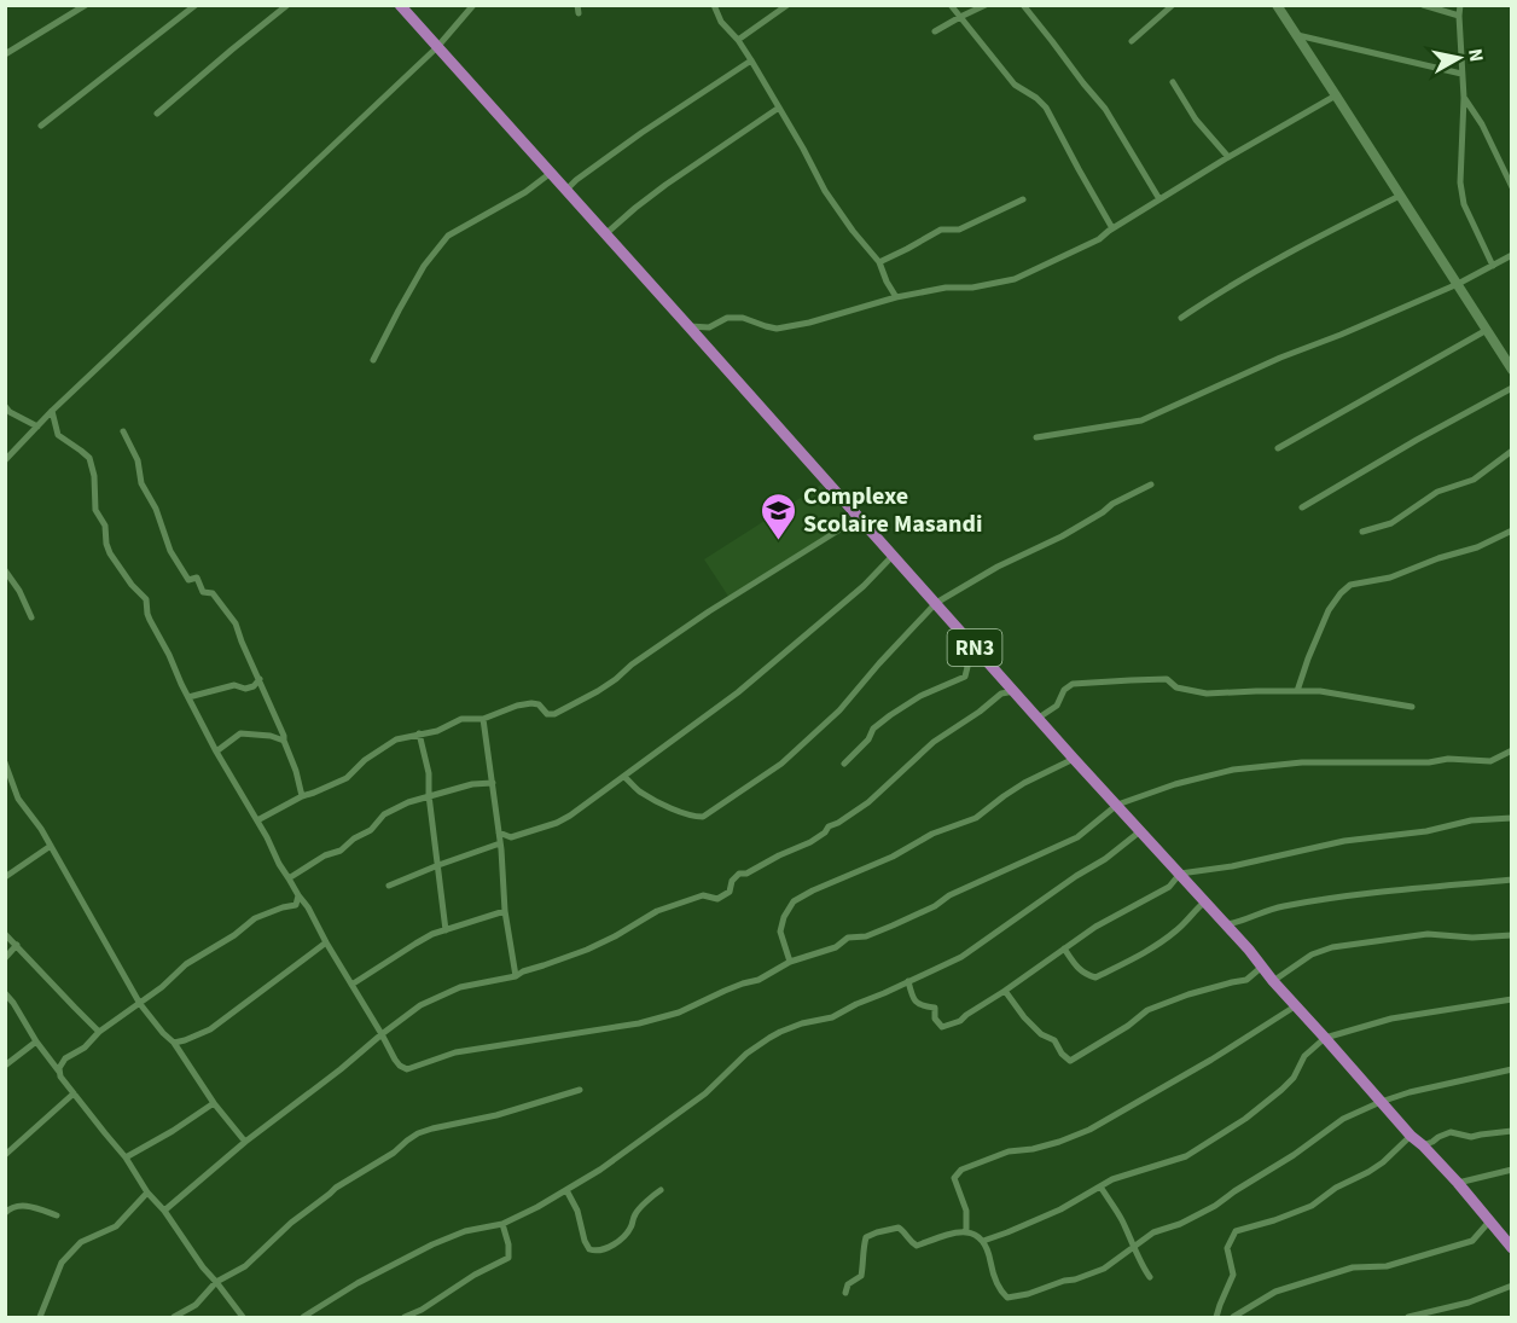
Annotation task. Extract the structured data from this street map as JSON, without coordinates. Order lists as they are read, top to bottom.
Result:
{
  "streets": {
    "highway": ["RN3"]
  },
  "places": {
    "school or university": ["Complexe Scolaire Masandi"]
  },
  "north": "right"
}
